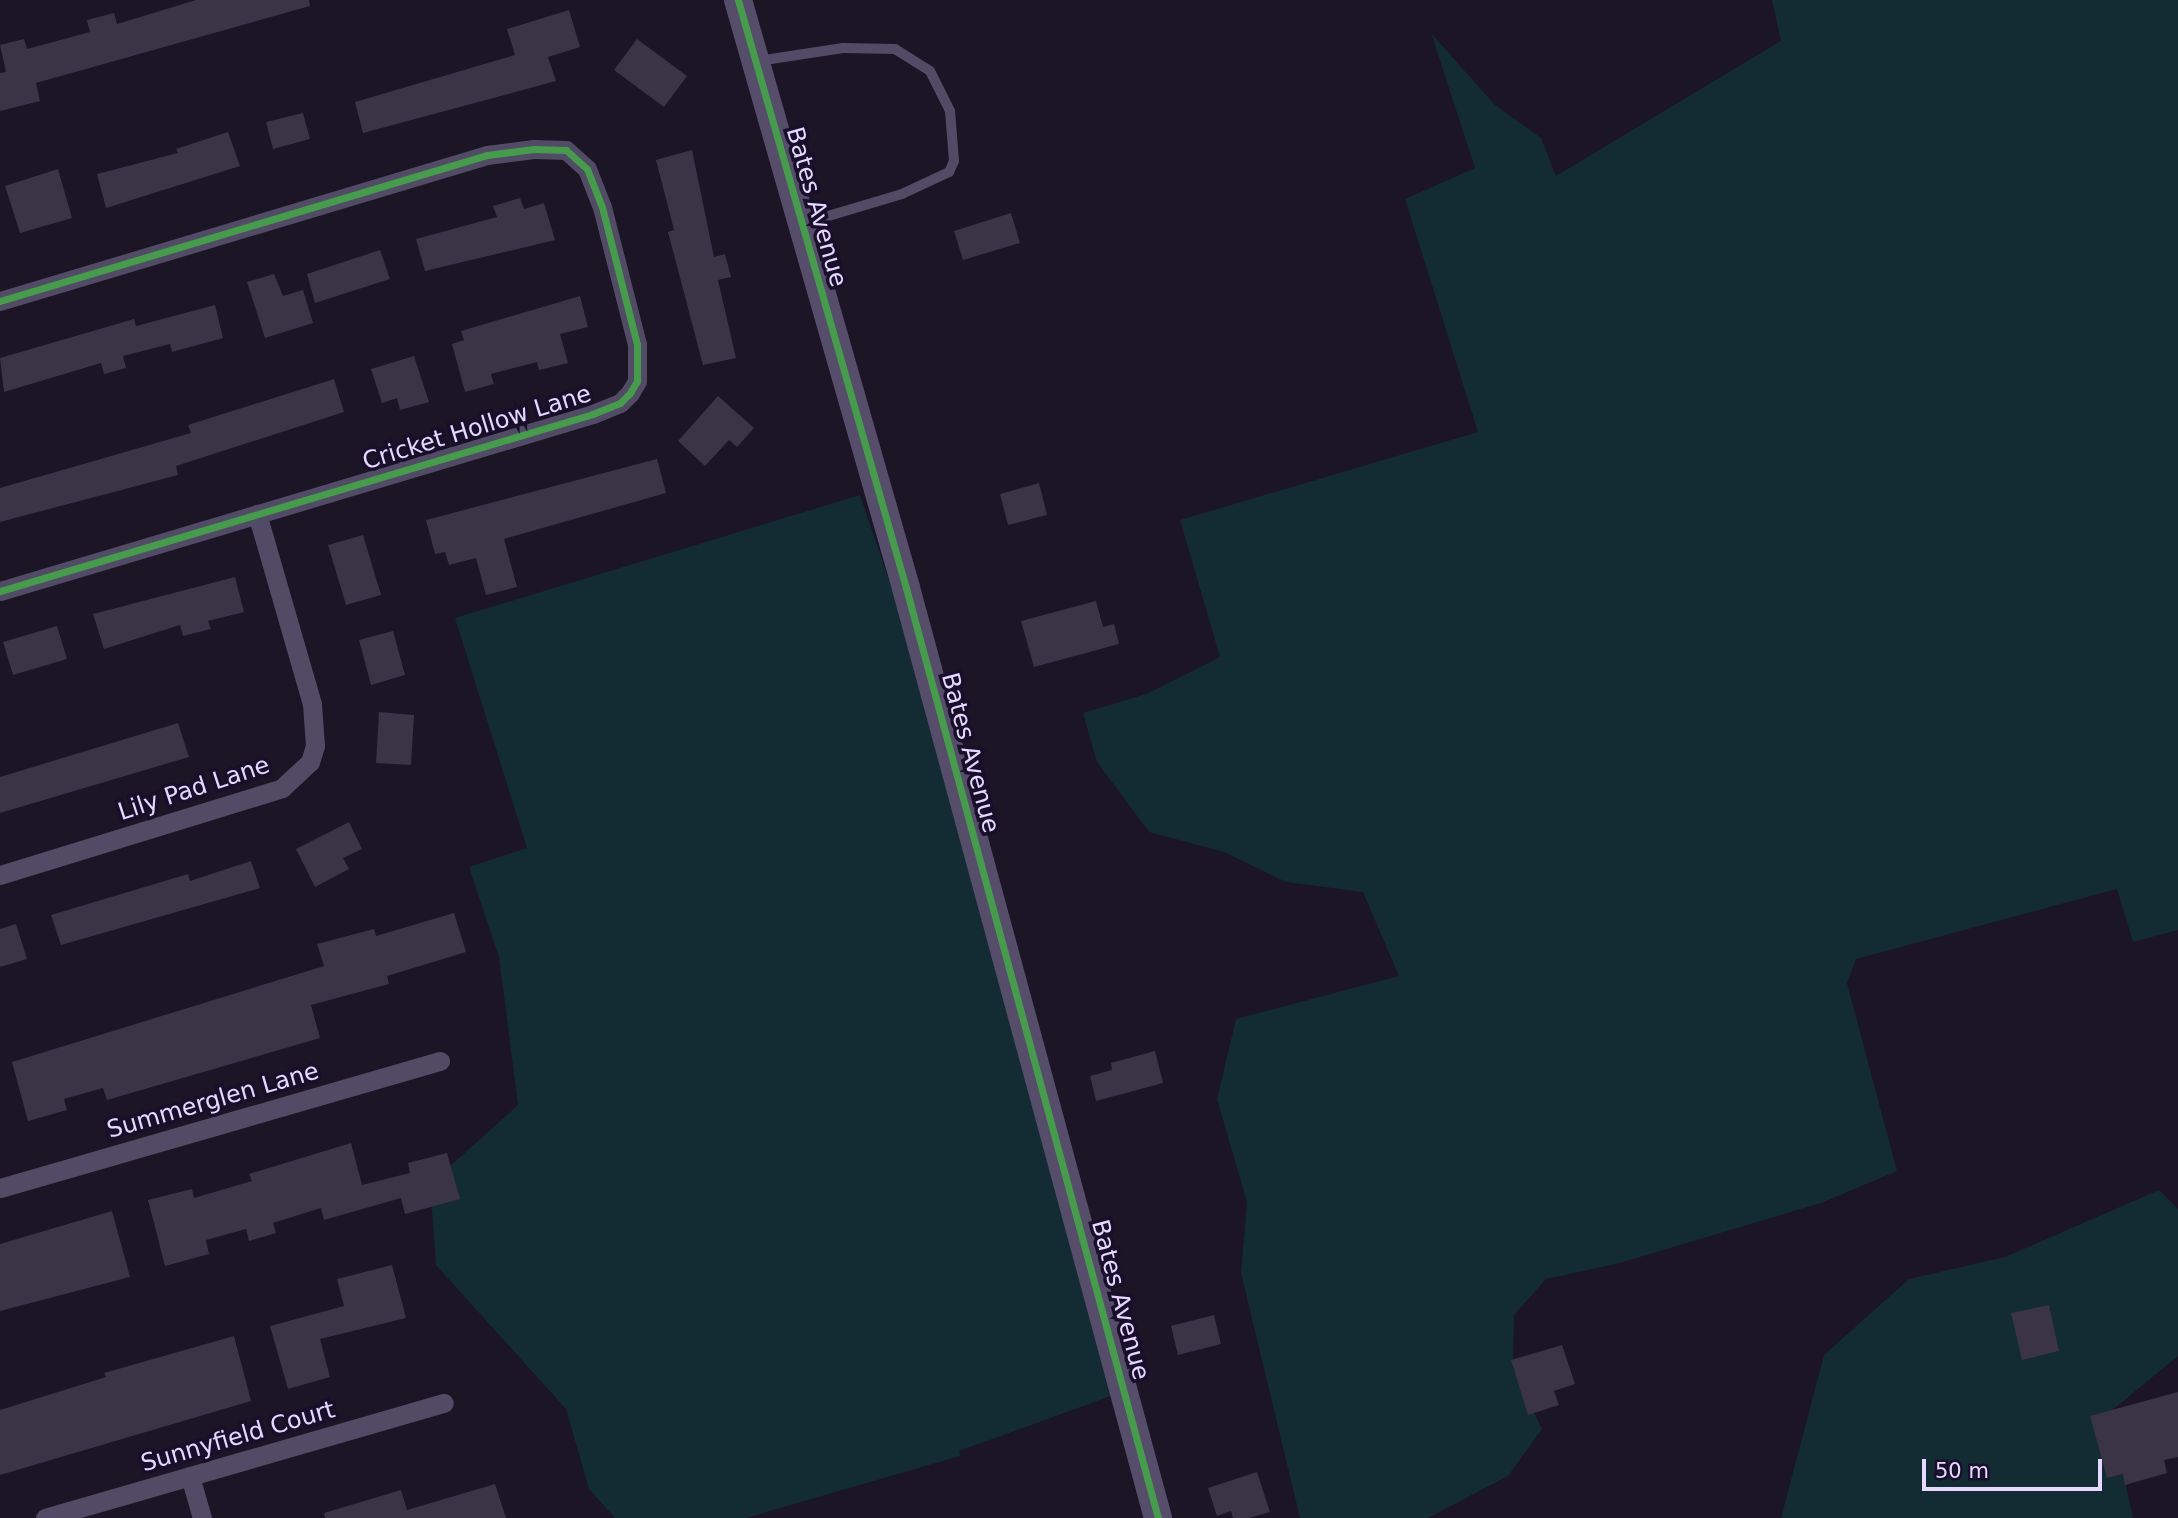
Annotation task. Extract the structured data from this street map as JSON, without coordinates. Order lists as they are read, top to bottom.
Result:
{
  "streets": {
    "street": [
      "Bates Avenue",
      "Cricket Hollow Lane",
      "Lily Pad Lane",
      "Summerglen Lane",
      "Sunnyfield Court"
    ]
  },
  "crossings": [
    ["Cricket Hollow Lane", "Lily Pad Lane"]
  ],
  "scale_bar": "50 m"
}
